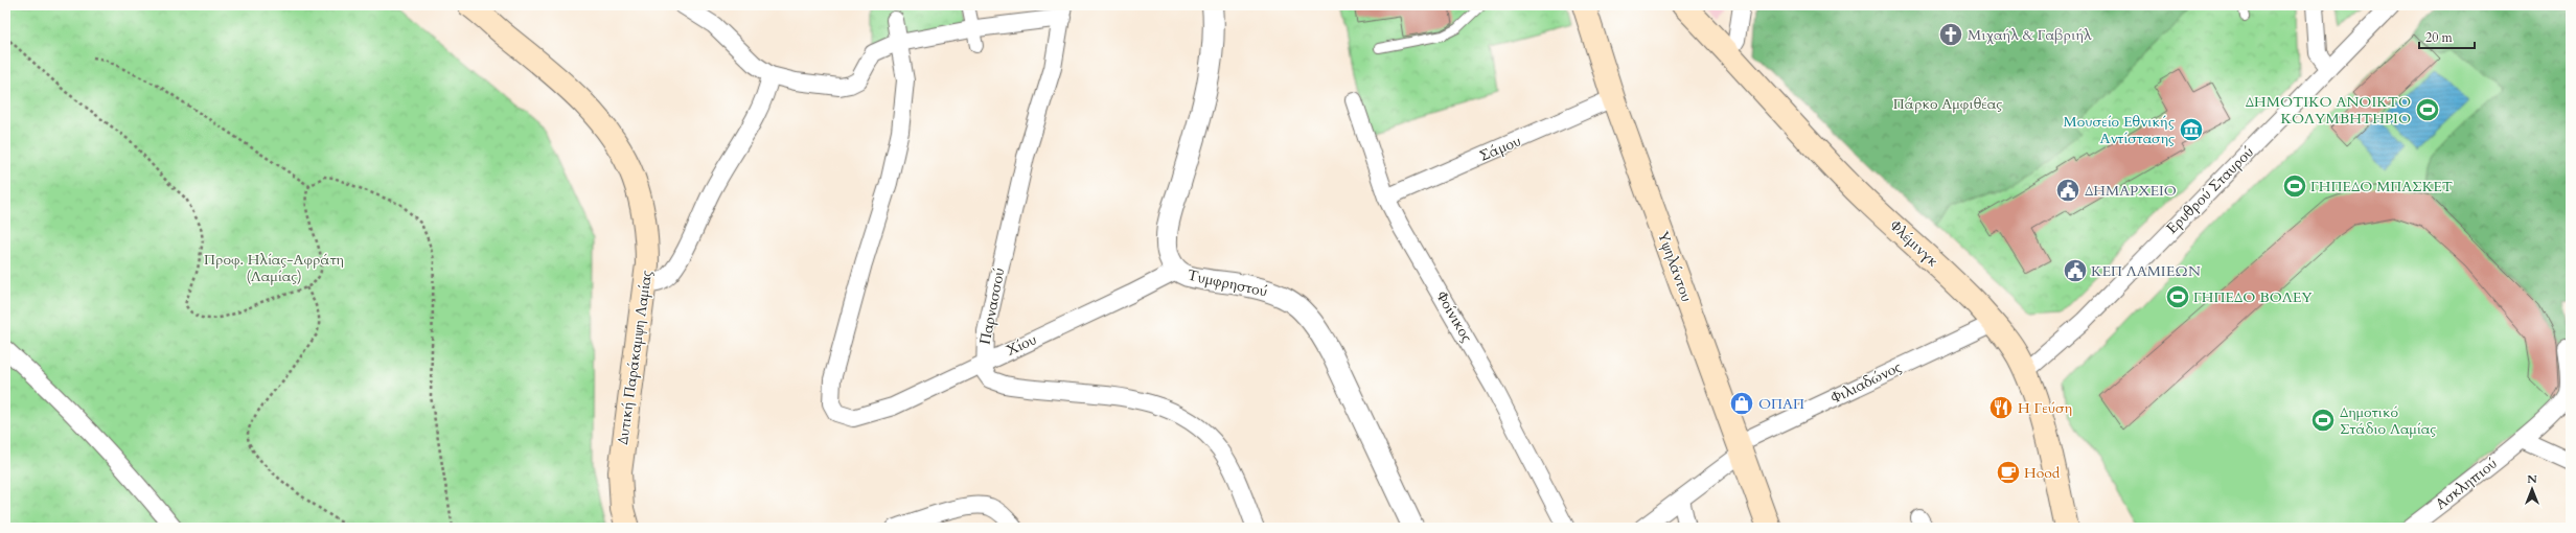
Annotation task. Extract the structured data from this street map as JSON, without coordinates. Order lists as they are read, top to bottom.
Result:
{
  "streets": {
    "main road": ["Φλέμινγκ", "Υψηλάντου", "Δυτική Παράκαμψη Λαμίας"],
    "street": [
      "Σάμου",
      "Ερυθρού Σταυρού",
      "Τυμφρηστού",
      "Παρνασσού",
      "Φοίνικος",
      "Χίου",
      "Φιλιαδώνος",
      "Ασκληπιού"
    ]
  },
  "crossings": [
    ["Σάμου", "Υψηλάντου"],
    ["Σάμου", "Φοίνικος"],
    ["Ερυθρού Σταυρού", "Φλέμινγκ"],
    ["Φλέμινγκ", "Φιλιαδώνος"],
    ["Υψηλάντου", "Φιλιαδώνος"],
    ["Τυμφρηστού", "Χίου"],
    ["Παρνασσού", "Χίου"]
  ],
  "parks": ["Πάρκο Αμφιθέας", "Προφ. Ηλίας-Αφράτη (Λαμίας)"],
  "places": {
    "church": ["Μιχαήλ & Γαβριήλ"],
    "sports": [
      "ΔΗΜΟΤΙΚΟ ΑΝΟΙΚΤΟ ΚΟΛΥΜΒΗΤΗΡΙΟ",
      "ΓΗΠΕΔΟ ΜΠΑΣΚΕΤ",
      "ΓΗΠΕΔΟ ΒΟΛΕΥ",
      "Δημοτικό Στάδιο Λαμίας"
    ],
    "museum": ["Μουσείο Εθνικής Αντίστασης"],
    "public building": ["ΔΗΜΑΡΧΕΙΟ", "ΚΕΠ ΛΑΜΙΕΩΝ"],
    "shop": ["ΟΠΑΠ"],
    "restaurant": ["Η Γεύση"],
    "cafe": ["Hood"]
  },
  "scale_bar": "20 m",
  "north": "top"
}
